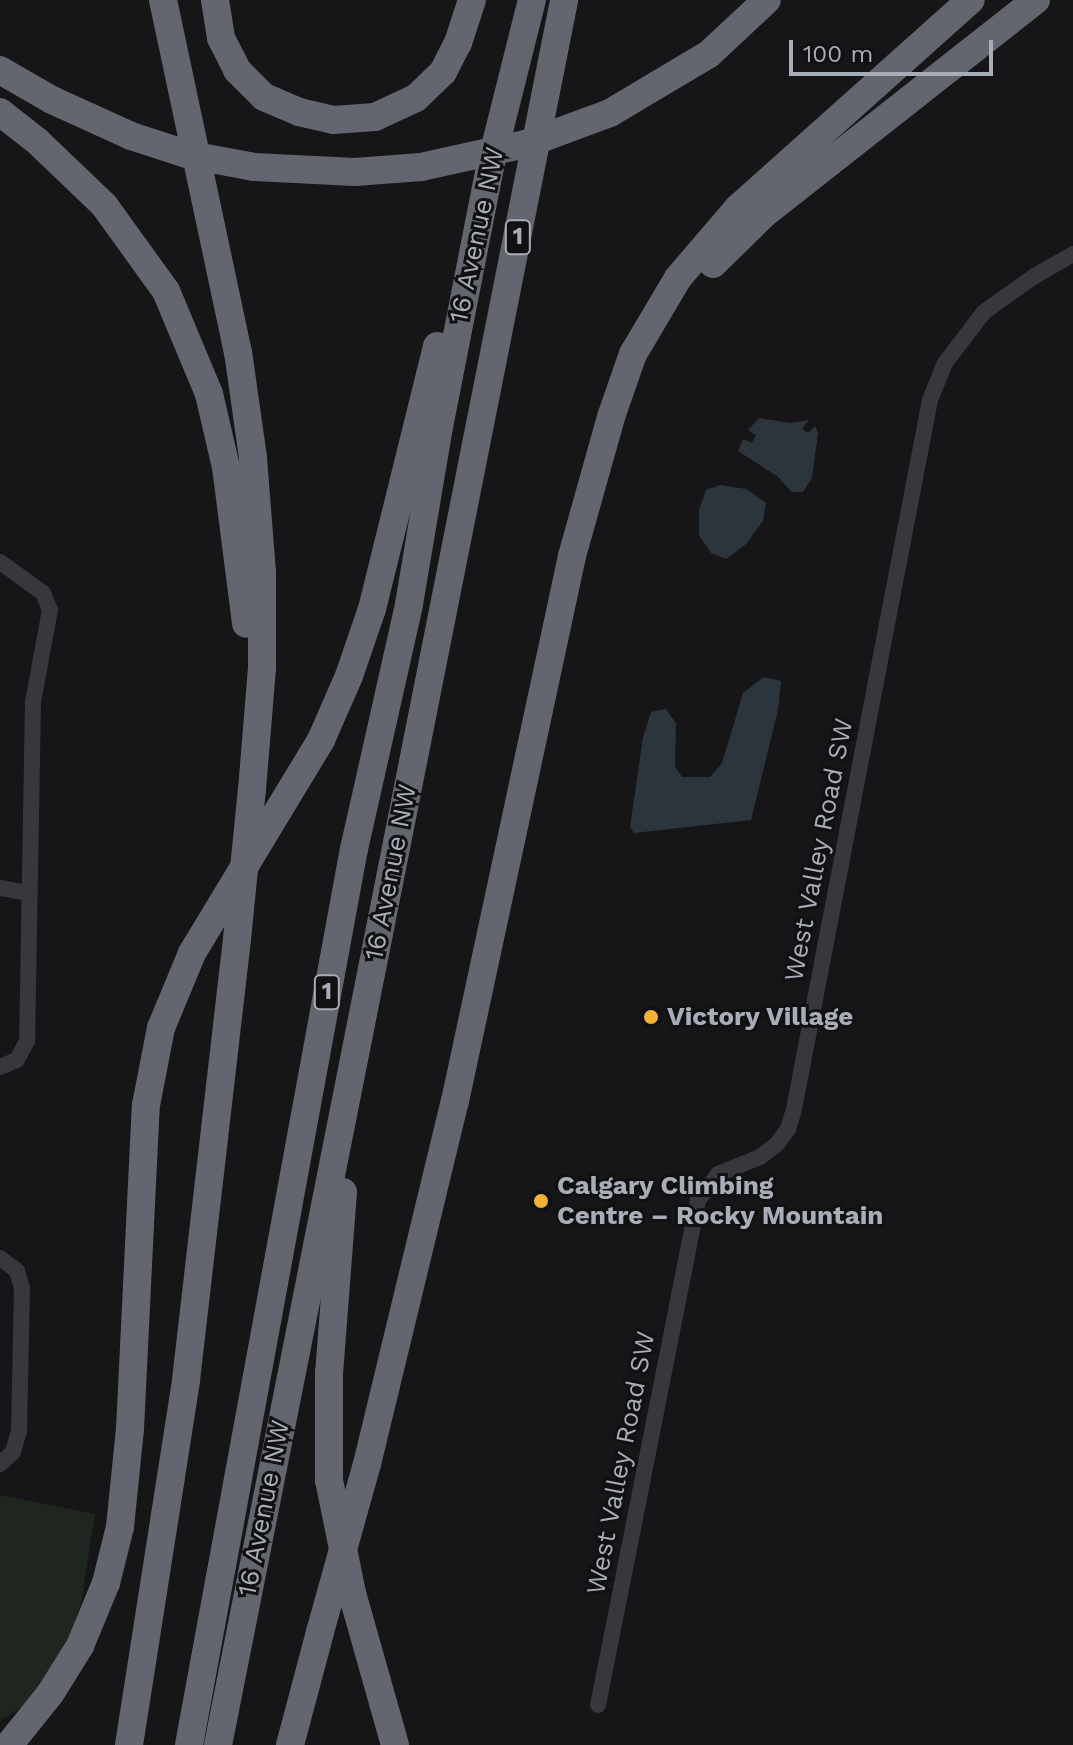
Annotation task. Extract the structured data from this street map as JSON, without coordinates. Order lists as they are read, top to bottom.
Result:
{
  "streets": {
    "highway": ["16 Avenue NW", "1"],
    "street": ["West Valley Road SW"]
  },
  "places": ["Victory Village", "Calgary Climbing Centre – Rocky Mountain"],
  "scale_bar": "100 m"
}
